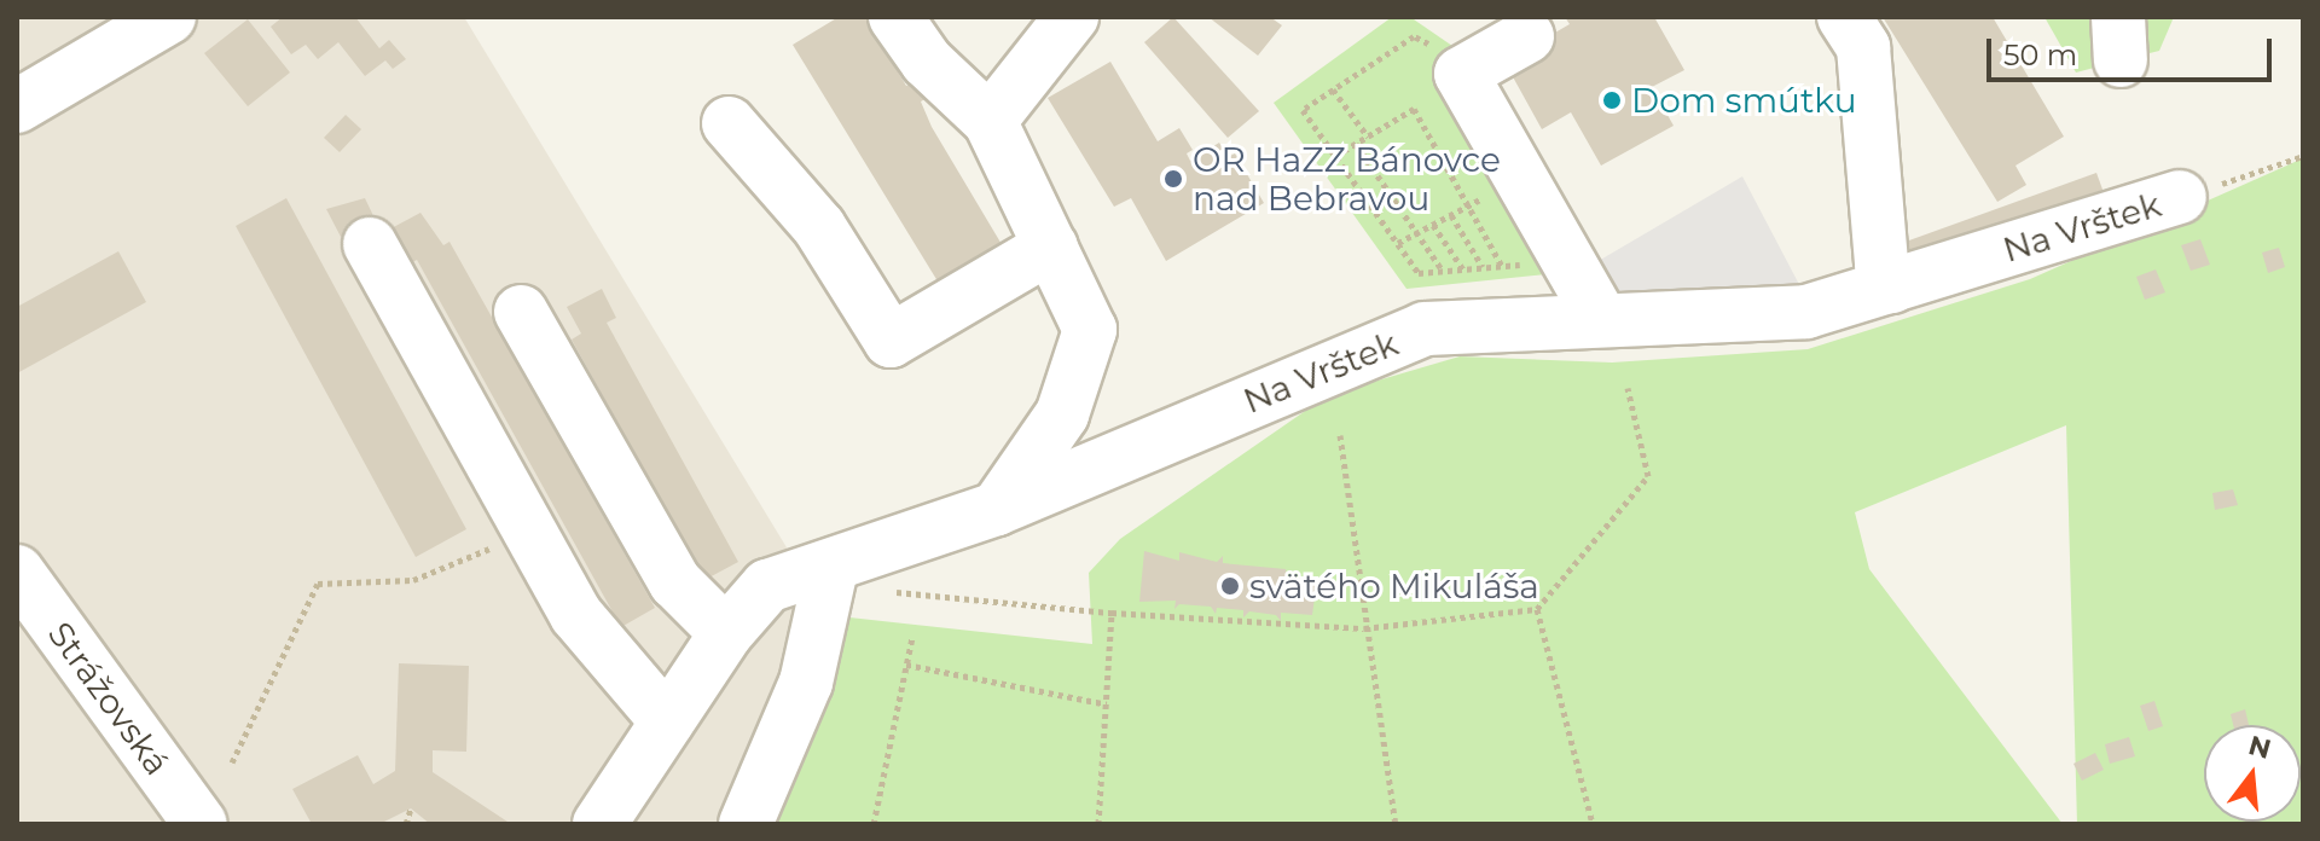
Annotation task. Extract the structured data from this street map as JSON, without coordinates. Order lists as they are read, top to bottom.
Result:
{
  "streets": {
    "street": ["Na Vrštek", "Strážovská"]
  },
  "places": ["Dom smútku", "OR HaZZ Bánovce nad Bebravou", "svätého Mikuláša"],
  "scale_bar": "50 m",
  "north": "top"
}
